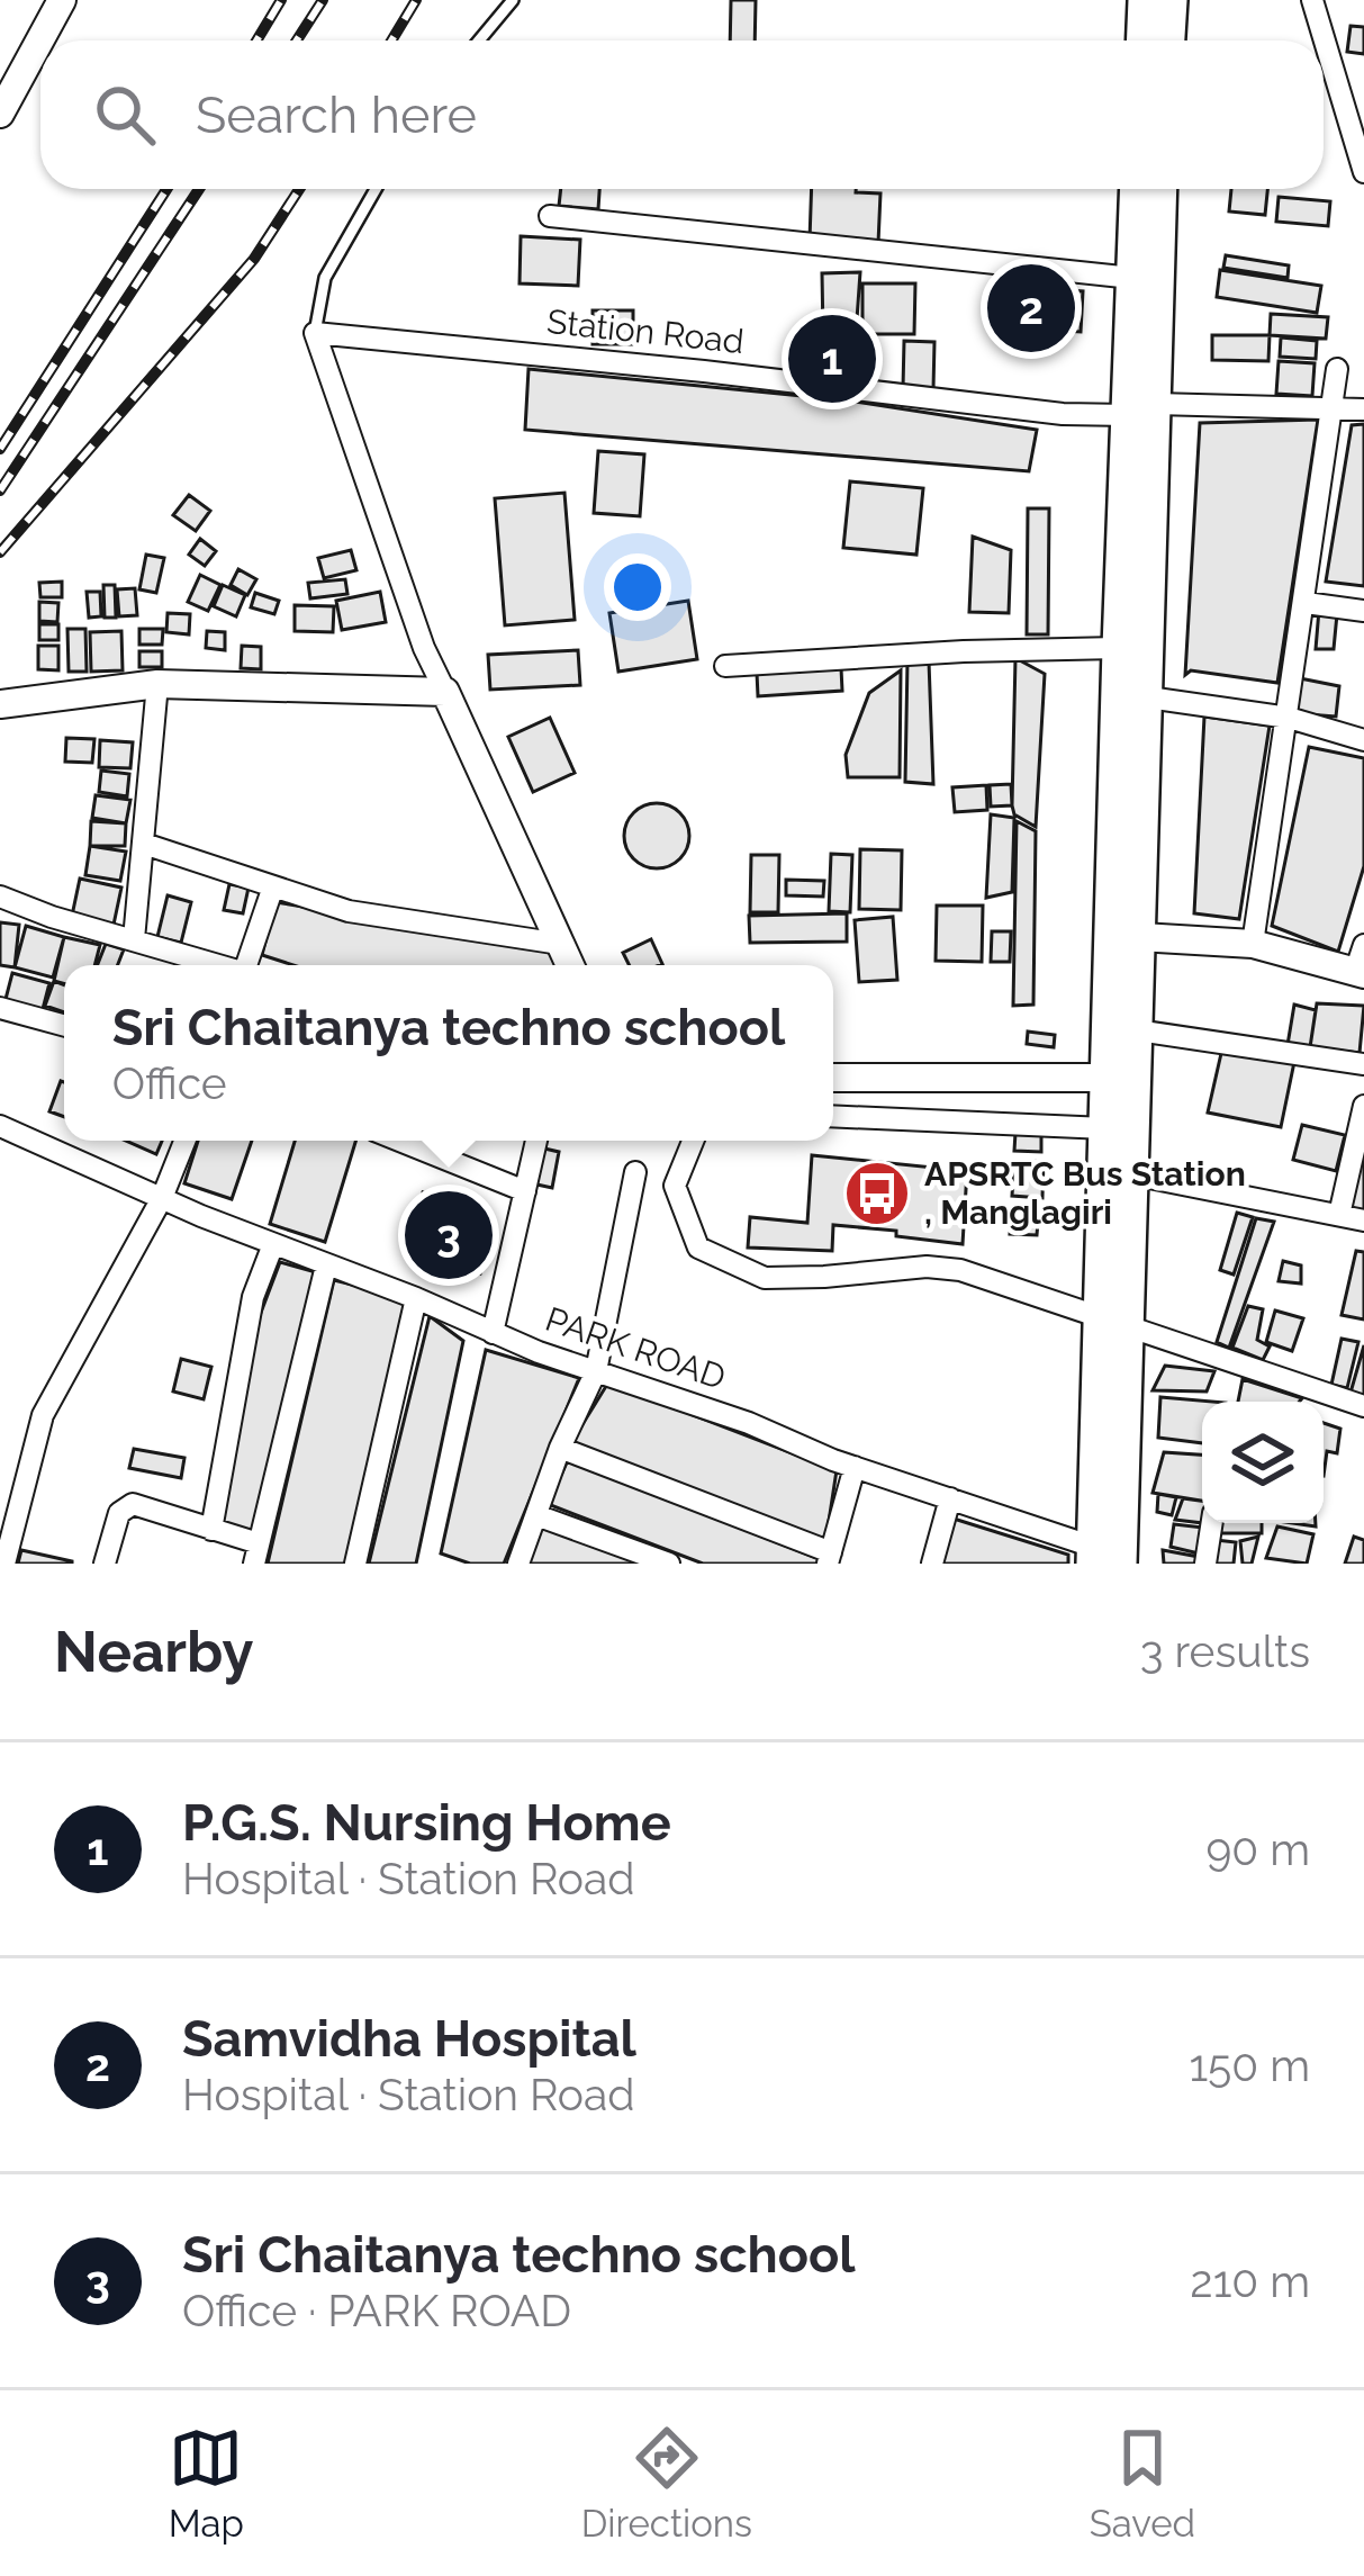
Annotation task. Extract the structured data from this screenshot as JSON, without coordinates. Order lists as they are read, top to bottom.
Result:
{
  "streets": {
    "street": ["Station Road", "PARK ROAD"]
  },
  "places": {
    "bus stop": ["APSRTC Bus Station , Manglagiri"]
  },
  "page": {
    "search": "Search here",
    "pins": ["2", "1", "3"],
    "popup": ["Sri Chaitanya techno school", "Office"],
    "heading": ["Nearby", "3 results"],
    "list": [
      {
        "mark": "1",
        "name": "P.G.S. Nursing Home",
        "note": "Hospital · Station Road",
        "value": "90 m"
      },
      {
        "mark": "2",
        "name": "Samvidha Hospital",
        "note": "Hospital · Station Road",
        "value": "150 m"
      },
      {
        "mark": "3",
        "name": "Sri Chaitanya techno school",
        "note": "Office · PARK ROAD",
        "value": "210 m"
      }
    ],
    "nav": ["Map", "Directions", "Saved"]
  }
}
